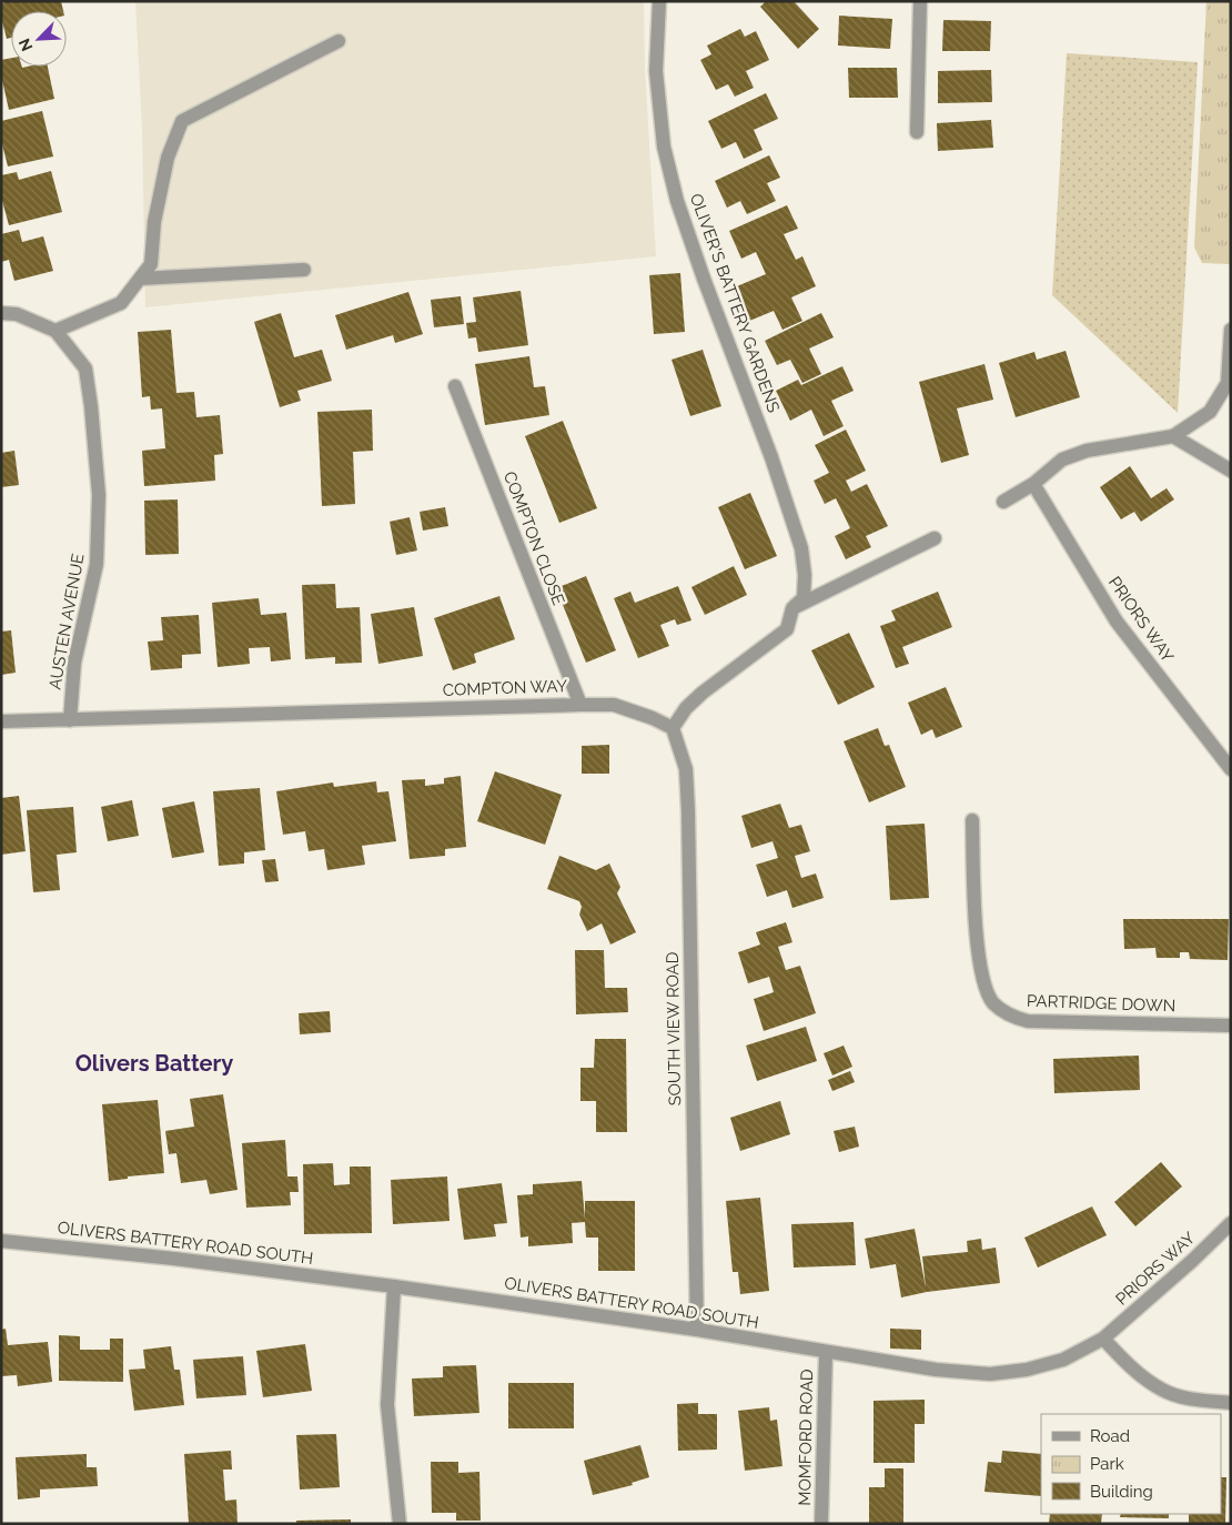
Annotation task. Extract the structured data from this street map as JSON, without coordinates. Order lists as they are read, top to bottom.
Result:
{
  "streets": {
    "street": [
      "OLIVER'S BATTERY GARDENS",
      "COMPTON CLOSE",
      "PRIORS WAY",
      "AUSTEN AVENUE",
      "COMPTON WAY",
      "PARTRIDGE DOWN",
      "SOUTH VIEW ROAD",
      "OLIVERS BATTERY ROAD SOUTH",
      "MOMFORD ROAD"
    ]
  },
  "crossings": [
    ["COMPTON CLOSE", "COMPTON WAY"],
    ["PRIORS WAY", "OLIVERS BATTERY ROAD SOUTH"],
    ["AUSTEN AVENUE", "COMPTON WAY"],
    ["COMPTON WAY", "SOUTH VIEW ROAD"],
    ["SOUTH VIEW ROAD", "OLIVERS BATTERY ROAD SOUTH"],
    ["OLIVERS BATTERY ROAD SOUTH", "MOMFORD ROAD"]
  ],
  "districts": ["Olivers Battery"],
  "legend": ["Road", "Park", "Building"],
  "north": "bottom left"
}
